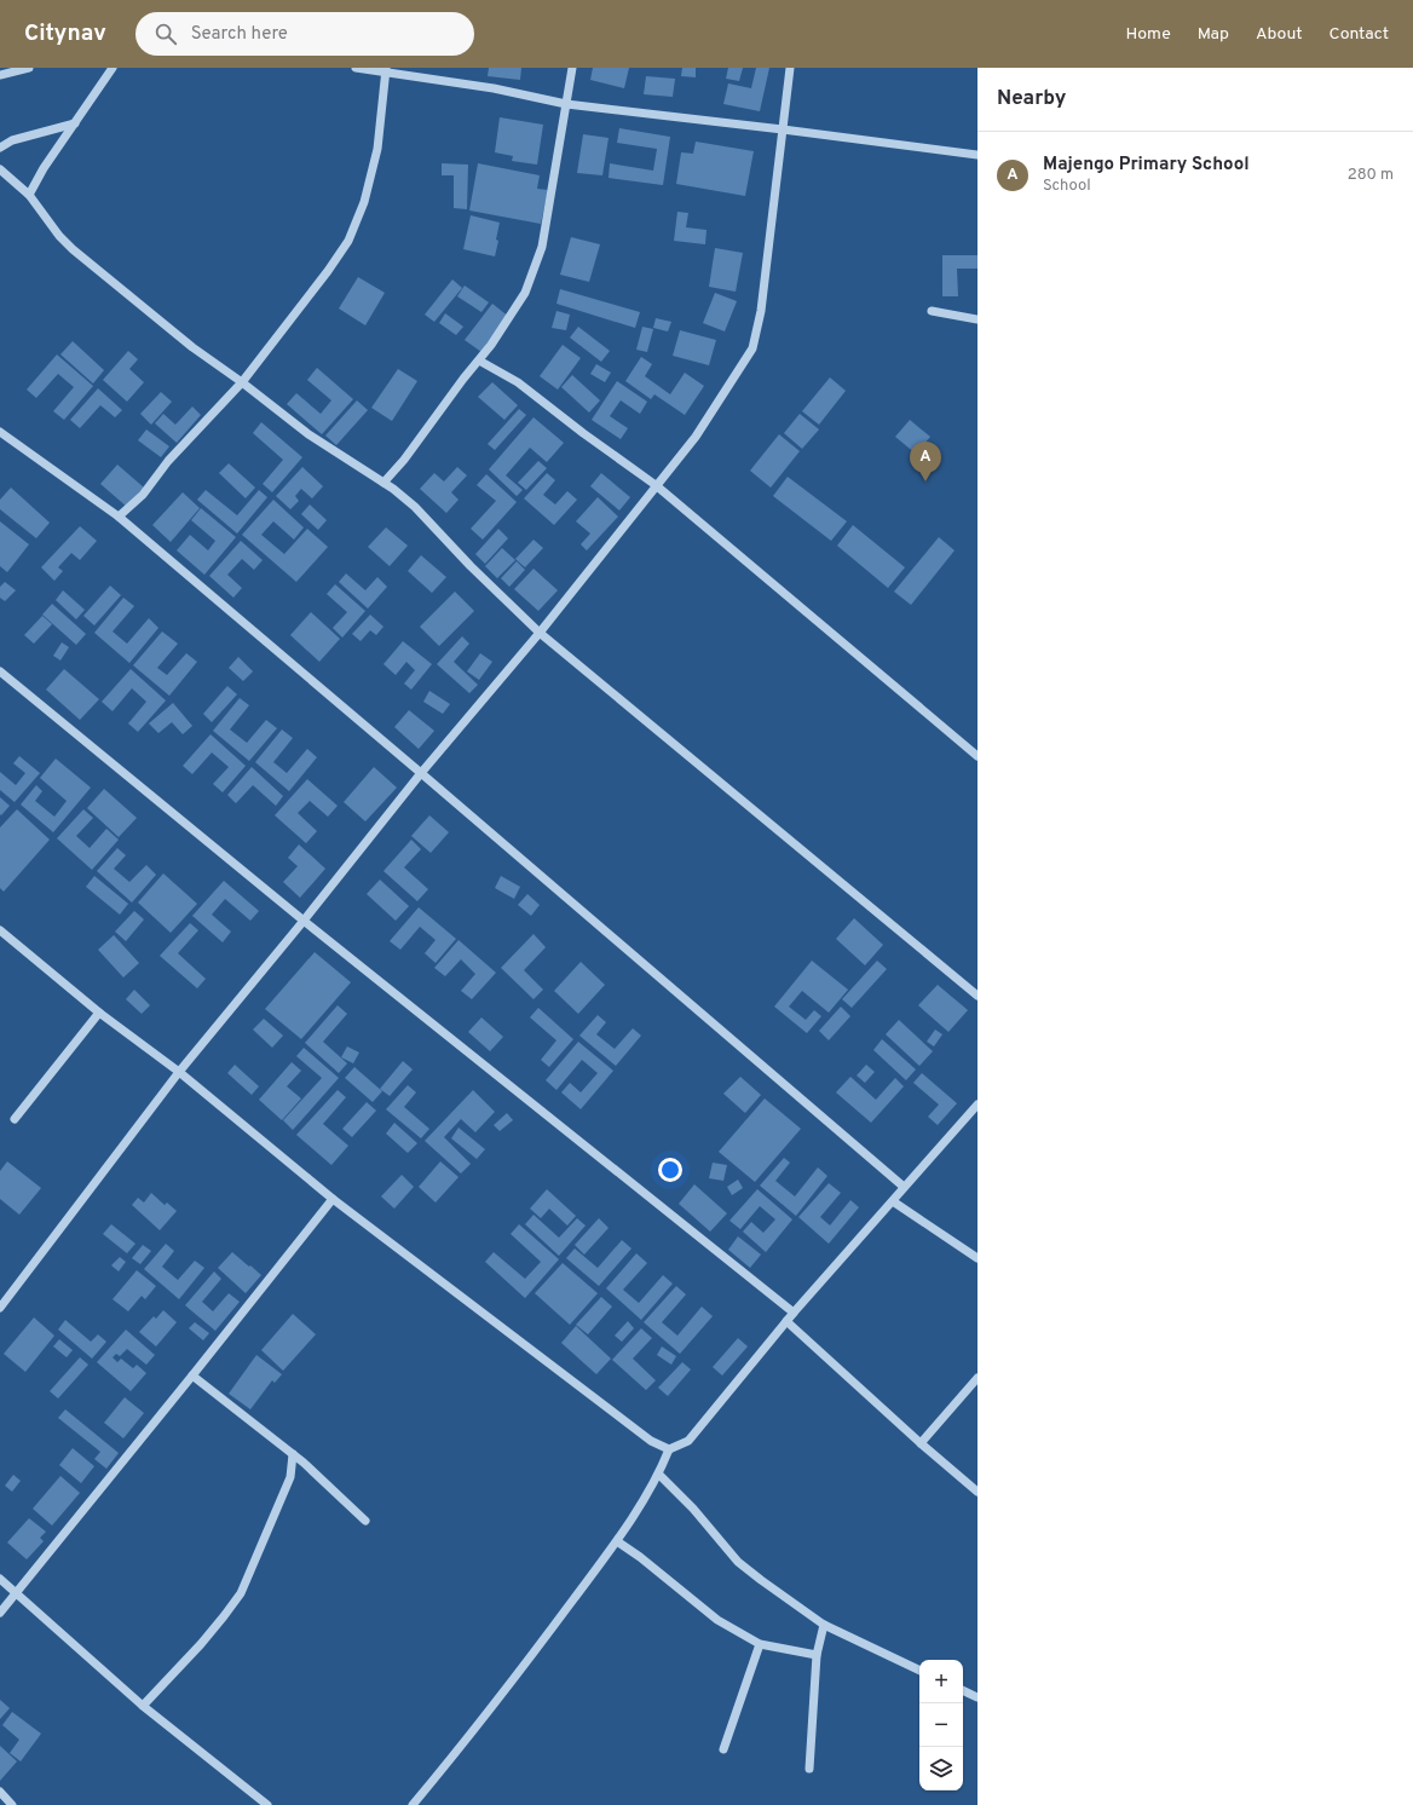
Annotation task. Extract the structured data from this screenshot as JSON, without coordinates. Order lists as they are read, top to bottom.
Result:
{
  "page": {
    "header": "Citynav",
    "search": "Search here",
    "nav": [
      "Home",
      "Map",
      "About",
      "Contact"
    ],
    "heading": "Nearby",
    "list": [
      {
        "mark": "A",
        "name": "Majengo Primary School",
        "note": "School",
        "value": "280 m"
      }
    ],
    "pins": "A",
    "map_buttons": ["+", "−"]
  }
}
